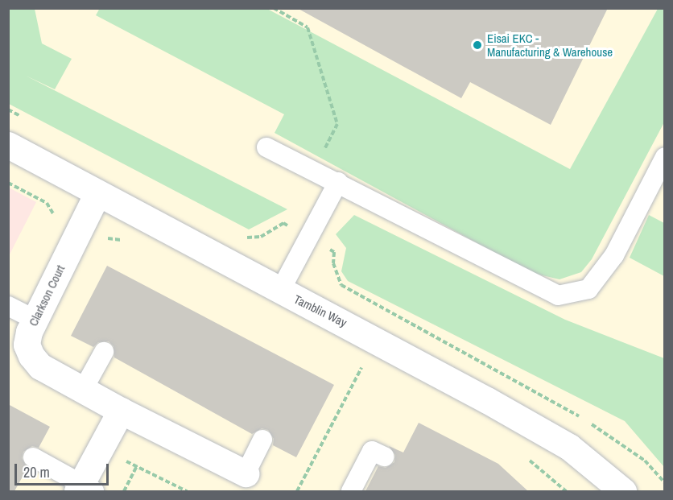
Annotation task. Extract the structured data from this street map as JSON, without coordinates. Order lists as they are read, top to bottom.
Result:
{
  "streets": {
    "street": ["Clarkson Court", "Tamblin Way"]
  },
  "crossings": [
    ["Clarkson Court", "Tamblin Way"]
  ],
  "places": ["Eisai EKC - Manufacturing & Warehouse"],
  "scale_bar": "20 m"
}
